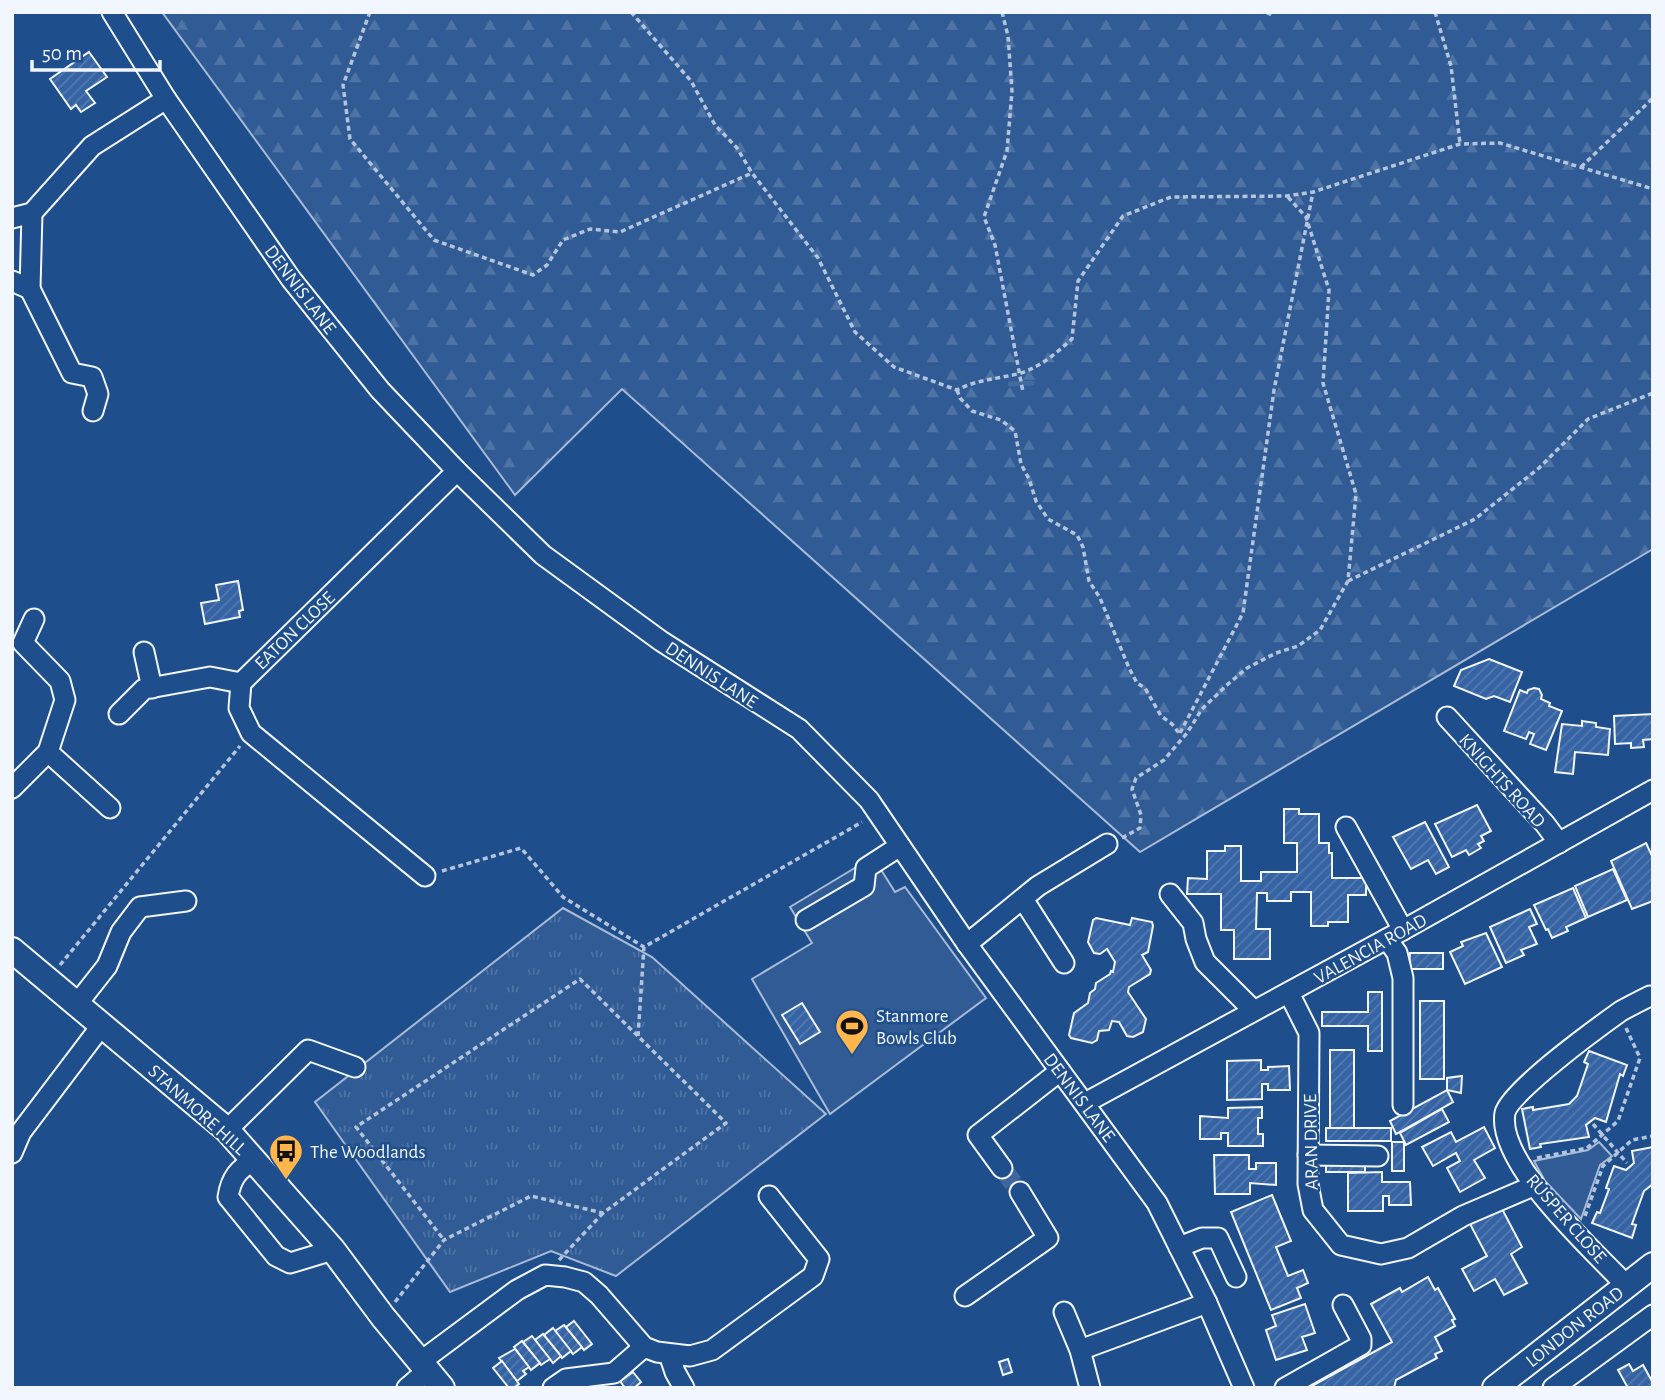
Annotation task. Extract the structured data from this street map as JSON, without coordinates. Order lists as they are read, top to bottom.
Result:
{
  "streets": {
    "main road": ["STANMORE HILL", "LONDON ROAD"],
    "street": [
      "DENNIS LANE",
      "EATON CLOSE",
      "KNIGHTS ROAD",
      "VALENCIA ROAD",
      "ARAN DRIVE",
      "RUSPER CLOSE"
    ]
  },
  "crossings": [
    ["DENNIS LANE", "EATON CLOSE"],
    ["DENNIS LANE", "VALENCIA ROAD"],
    ["KNIGHTS ROAD", "VALENCIA ROAD"],
    ["VALENCIA ROAD", "ARAN DRIVE"],
    ["ARAN DRIVE", "RUSPER CLOSE"],
    ["RUSPER CLOSE", "LONDON ROAD"]
  ],
  "places": {
    "sports": ["Stanmore Bowls Club"],
    "bus stop": ["The Woodlands"]
  },
  "scale_bar": "50 m"
}
